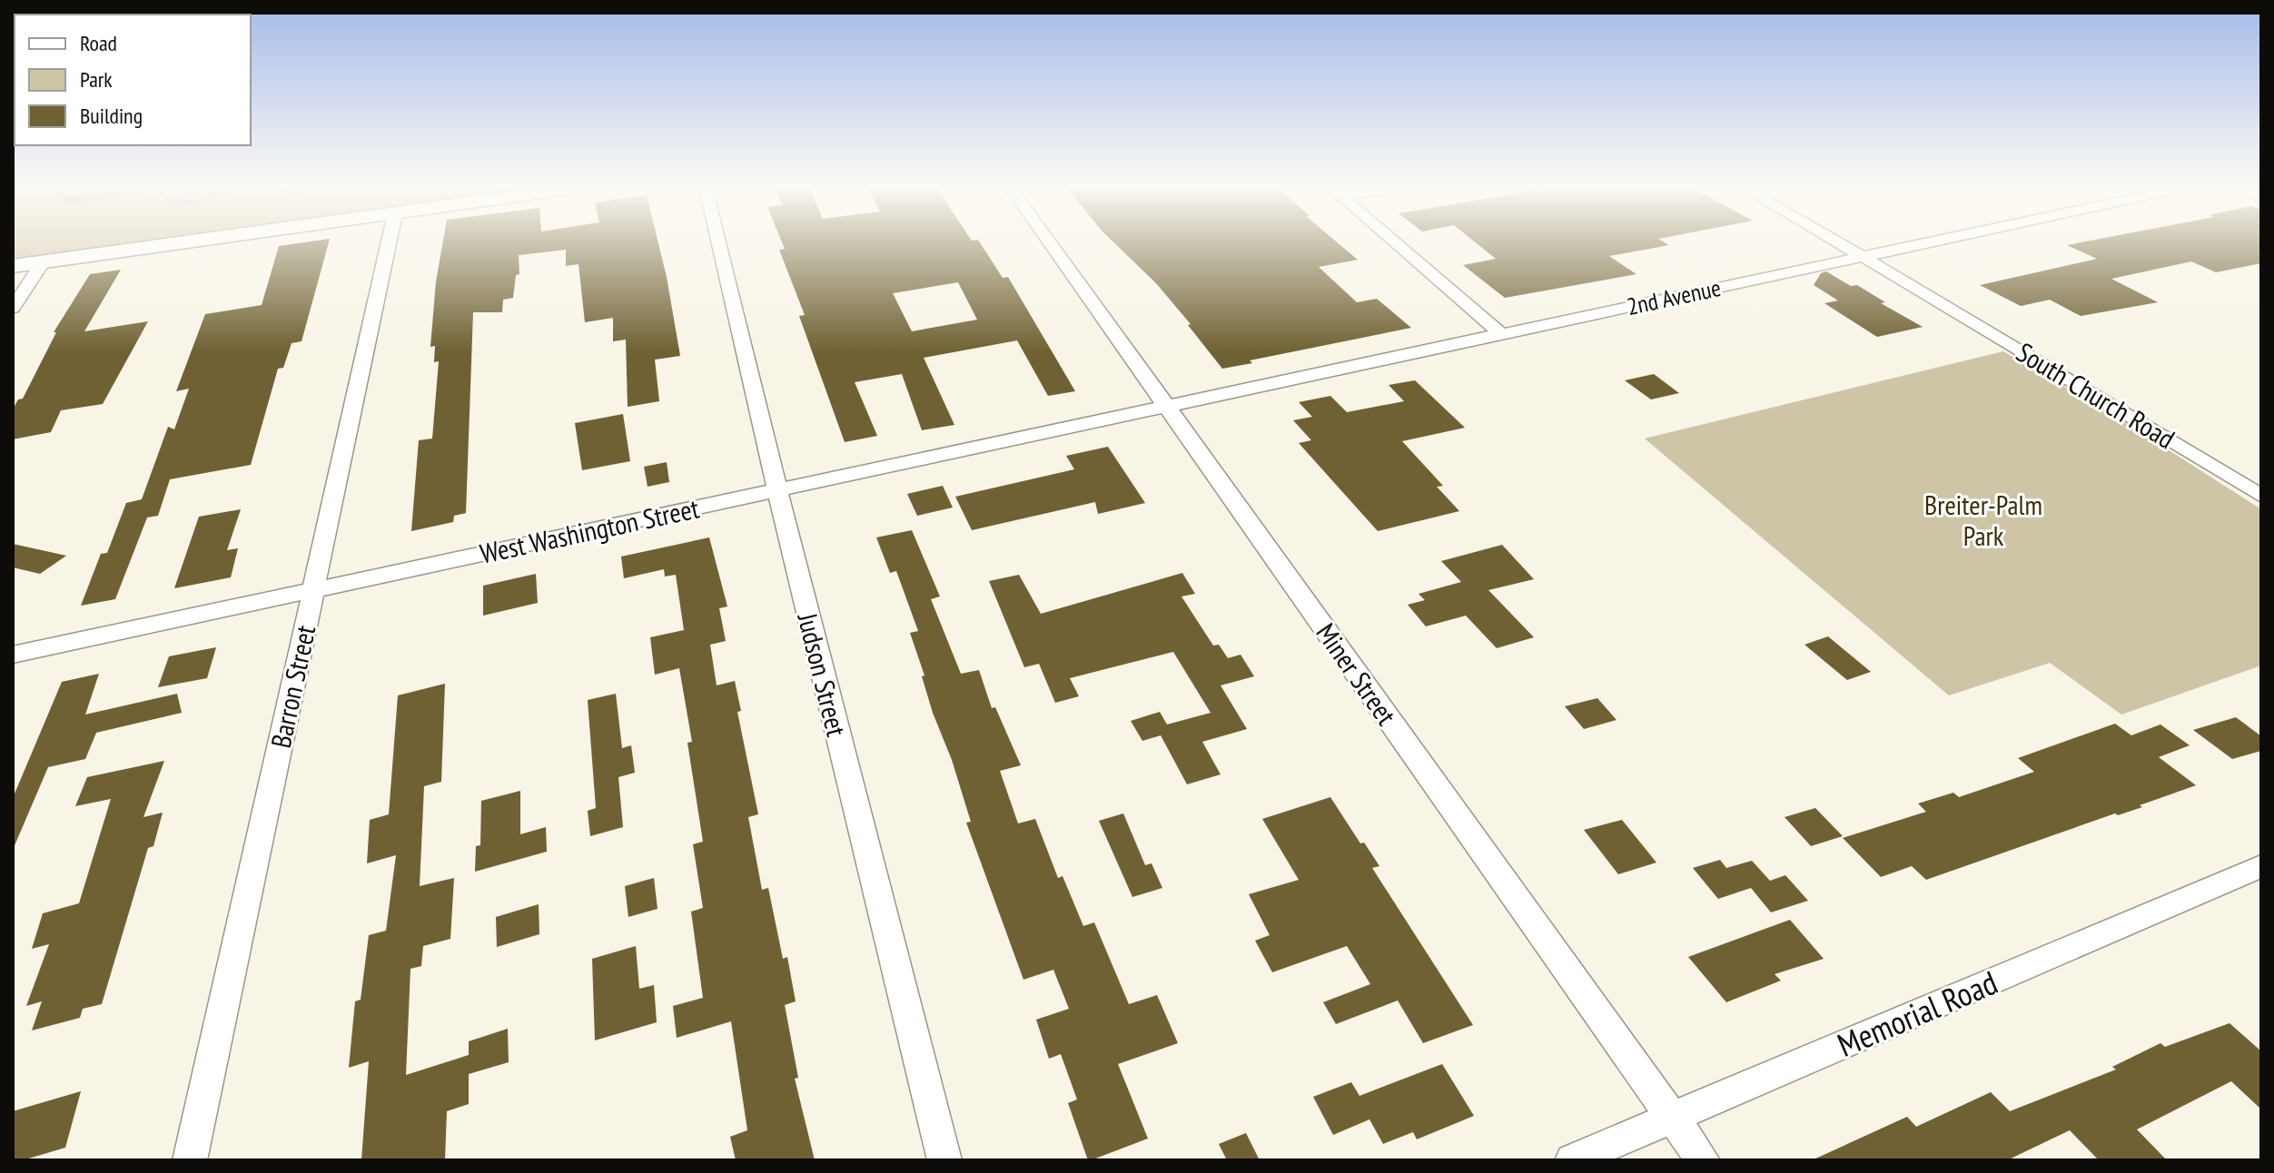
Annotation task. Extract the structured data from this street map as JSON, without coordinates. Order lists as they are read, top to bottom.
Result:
{
  "streets": {
    "street": [
      "2nd Avenue",
      "South Church Road",
      "West Washington Street",
      "Miner Street",
      "Judson Street",
      "Barron Street",
      "Memorial Road"
    ]
  },
  "crossings": [
    ["2nd Avenue", "South Church Road"],
    ["2nd Avenue", "West Washington Street"],
    ["2nd Avenue", "Miner Street"],
    ["West Washington Street", "Miner Street"],
    ["West Washington Street", "Judson Street"],
    ["West Washington Street", "Barron Street"],
    ["Miner Street", "Memorial Road"]
  ],
  "parks": ["Breiter-Palm Park"],
  "legend": ["Road", "Park", "Building"]
}
